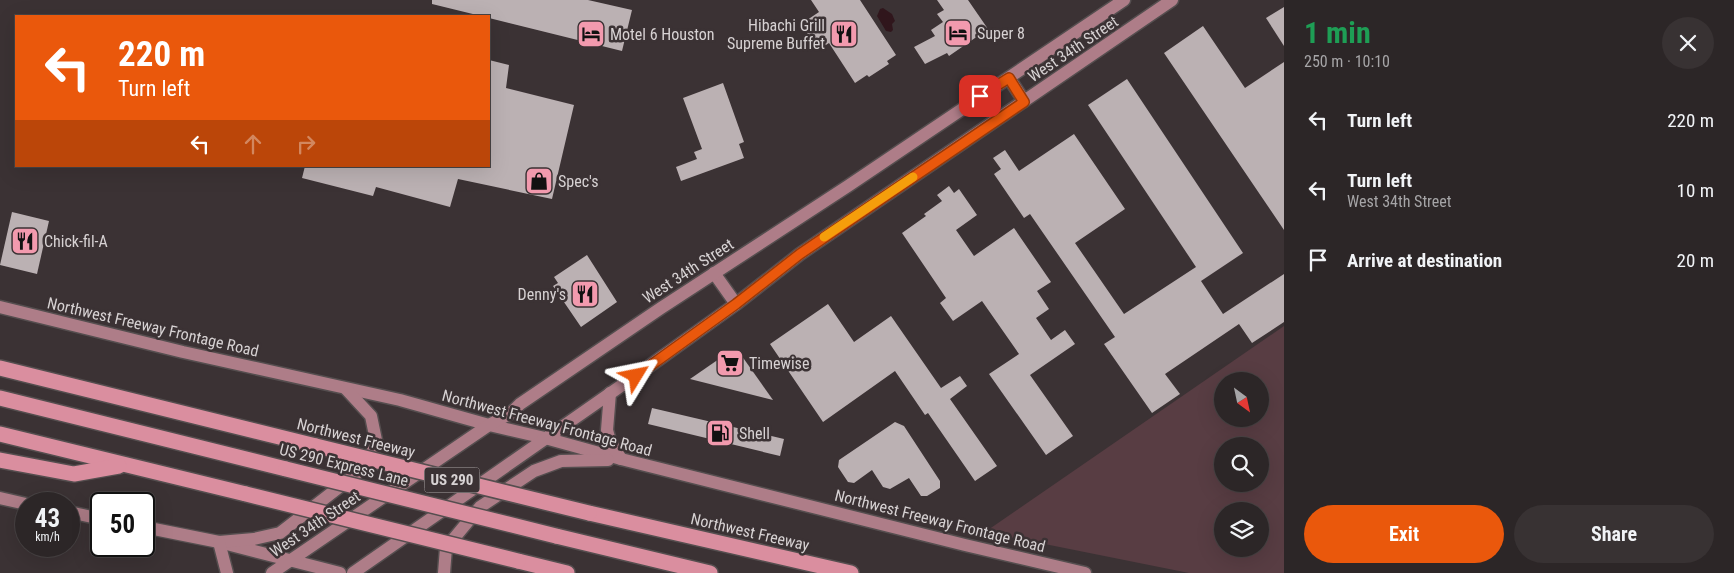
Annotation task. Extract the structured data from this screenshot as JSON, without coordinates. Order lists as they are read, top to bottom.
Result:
{
  "streets": {
    "highway": ["Northwest Freeway", "US 290 Express Lane", "US 290"],
    "main road": ["West 34th Street", "Northwest Freeway Frontage Road"]
  },
  "crossings": [
    ["West 34th Street", "Northwest Freeway Frontage Road"]
  ],
  "places": {
    "hotel": ["Super 8", "Motel 6 Houston"],
    "restaurant": ["Hibachi Grill Supreme Buffet", "Chick-fil-A", "Denny's"],
    "shop": ["Spec's"],
    "supermarket": ["Timewise"],
    "fuel station": ["Shell"]
  },
  "north": "bottom right",
  "page": {
    "heading": ["1 min", "250 m · 10:10"],
    "turn": ["220 m", "Turn left"],
    "list": [
      {
        "name": "Turn left",
        "value": "220 m"
      },
      {
        "name": "Turn left",
        "note": "West 34th Street",
        "value": "10 m"
      },
      {
        "name": "Arrive at destination",
        "value": "20 m"
      }
    ],
    "speed": "43 km/h",
    "limit": "50",
    "buttons": ["Exit", "Share"]
  }
}
